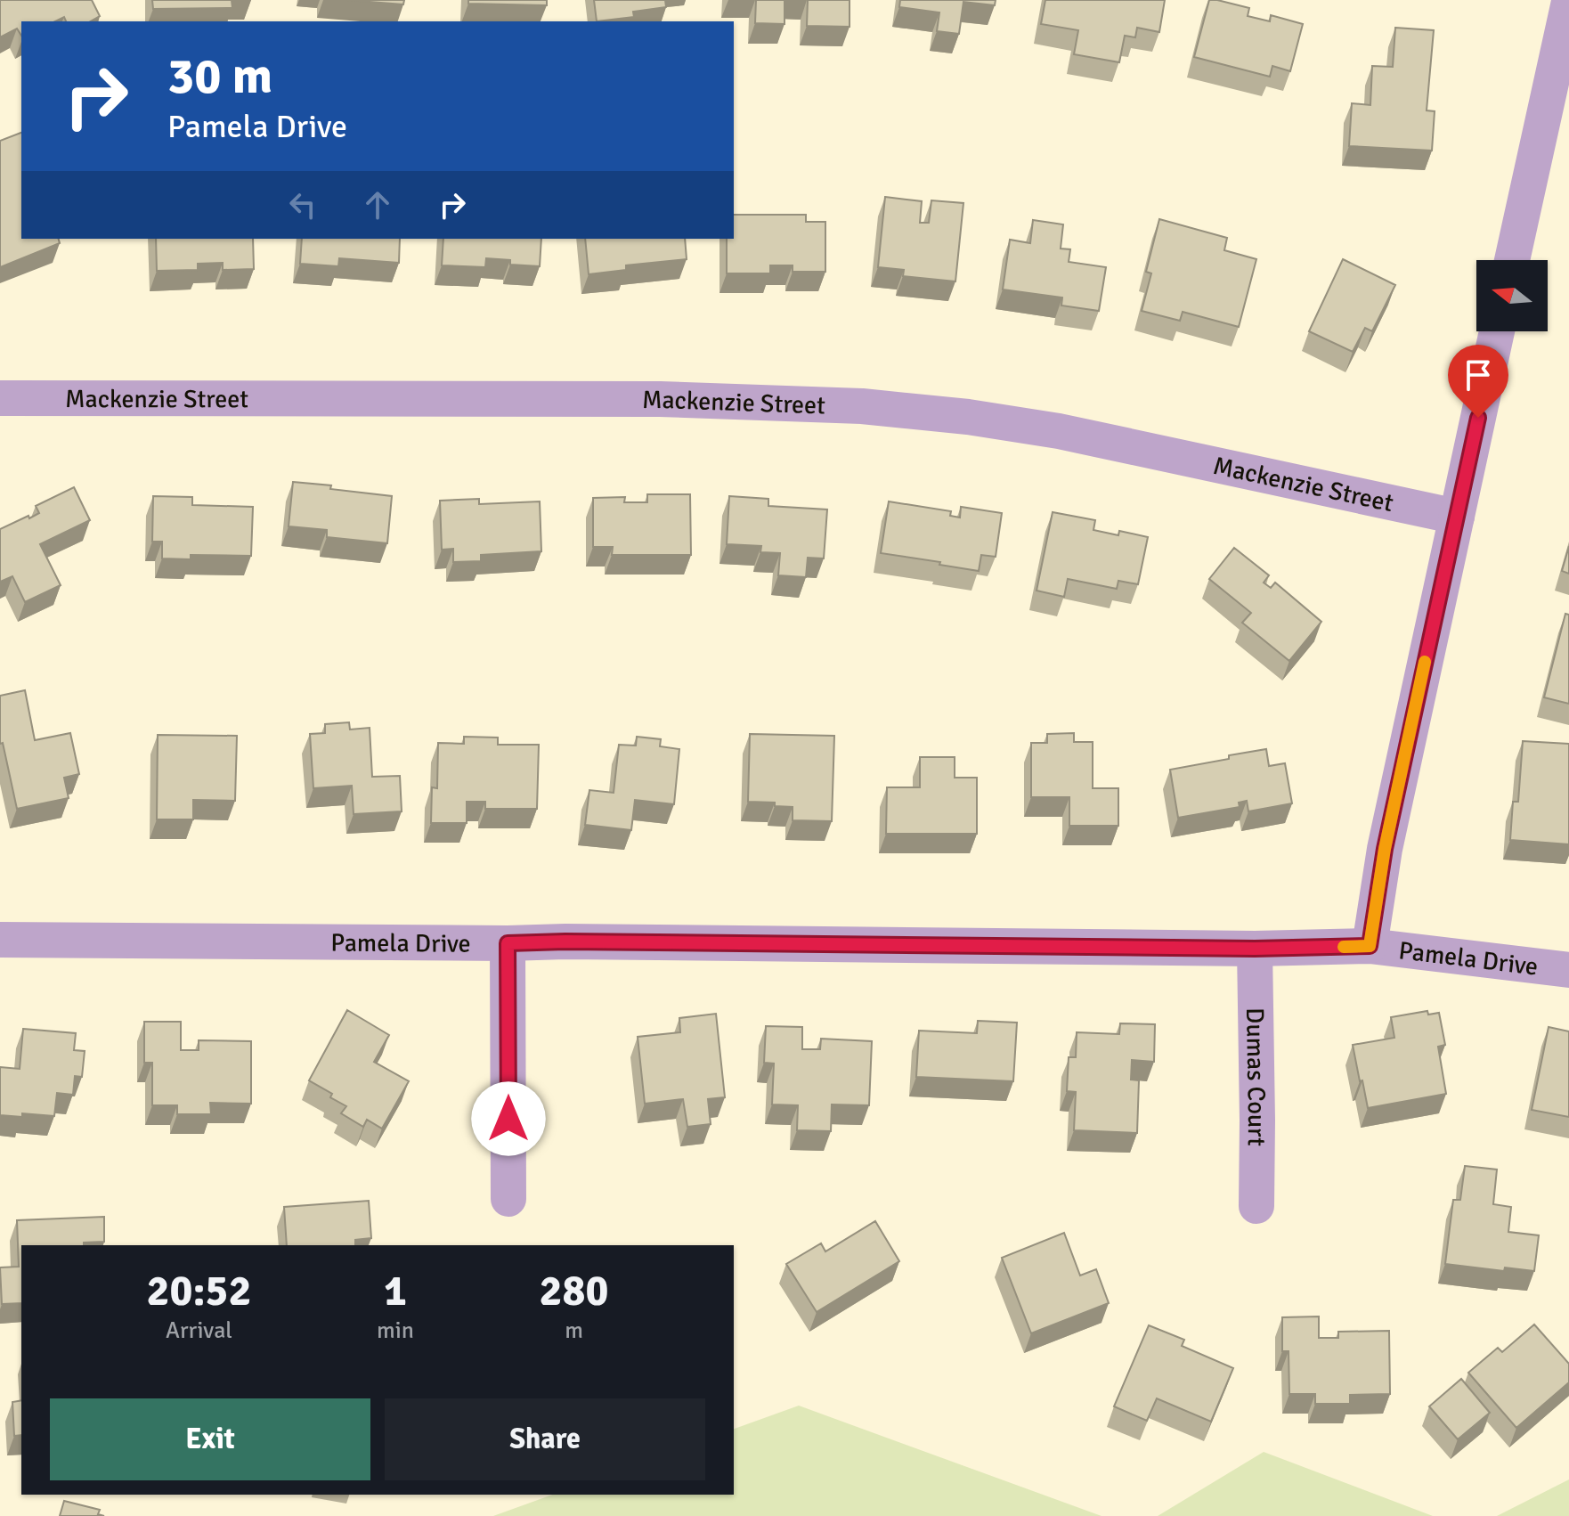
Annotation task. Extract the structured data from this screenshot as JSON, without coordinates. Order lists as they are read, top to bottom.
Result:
{
  "streets": {
    "street": ["Mackenzie Street", "Pamela Drive", "Dumas Court"]
  },
  "crossings": [
    ["Pamela Drive", "Dumas Court"]
  ],
  "north": "left",
  "page": {
    "turn": ["30 m", "Pamela Drive"],
    "eta": [
      "20:52",
      "Arrival",
      "1",
      "min",
      "280",
      "m"
    ],
    "buttons": ["Exit", "Share"]
  }
}
